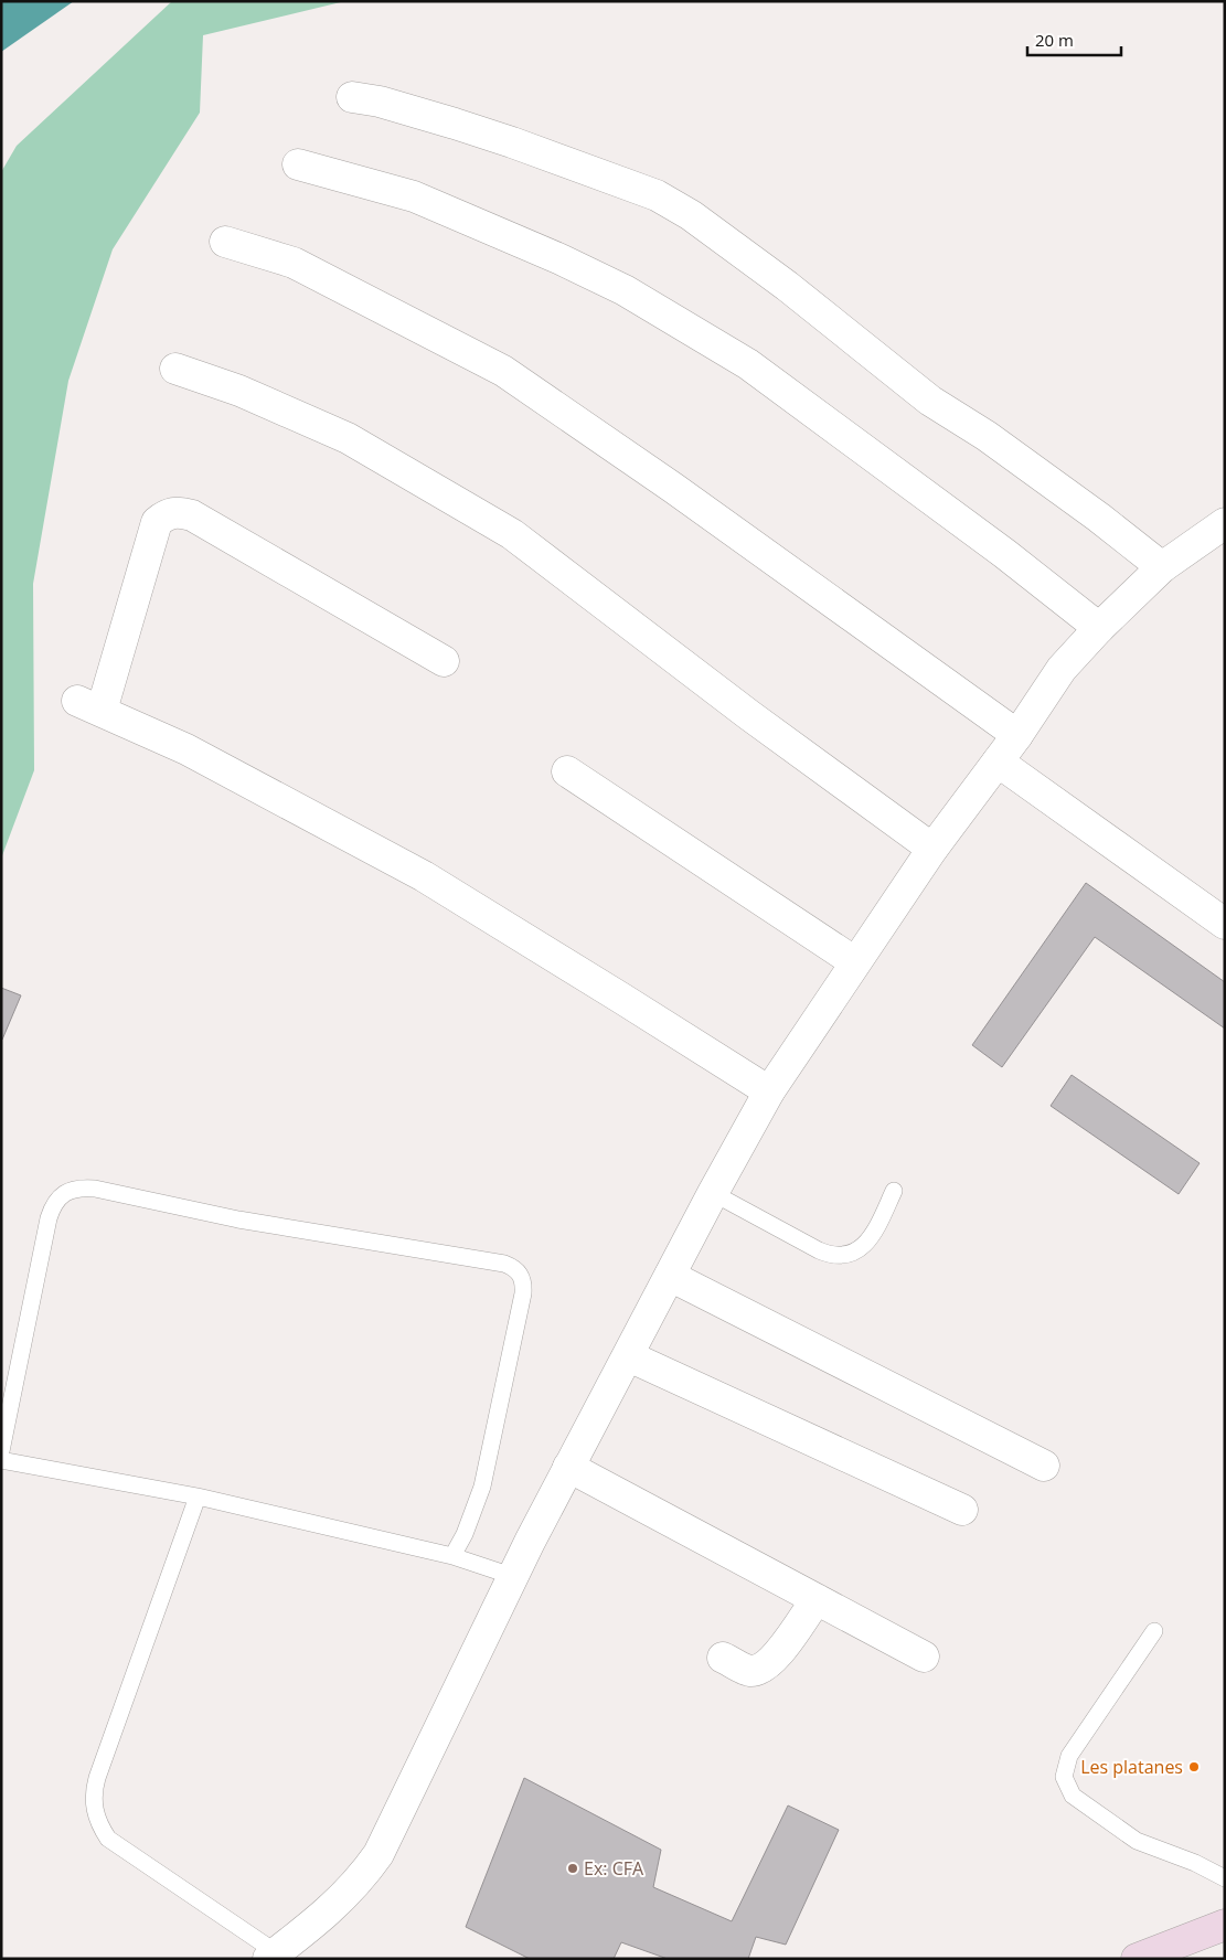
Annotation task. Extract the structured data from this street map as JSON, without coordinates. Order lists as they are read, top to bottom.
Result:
{
  "places": ["Les platanes", "Ex: CFA"],
  "scale_bar": "20 m"
}
